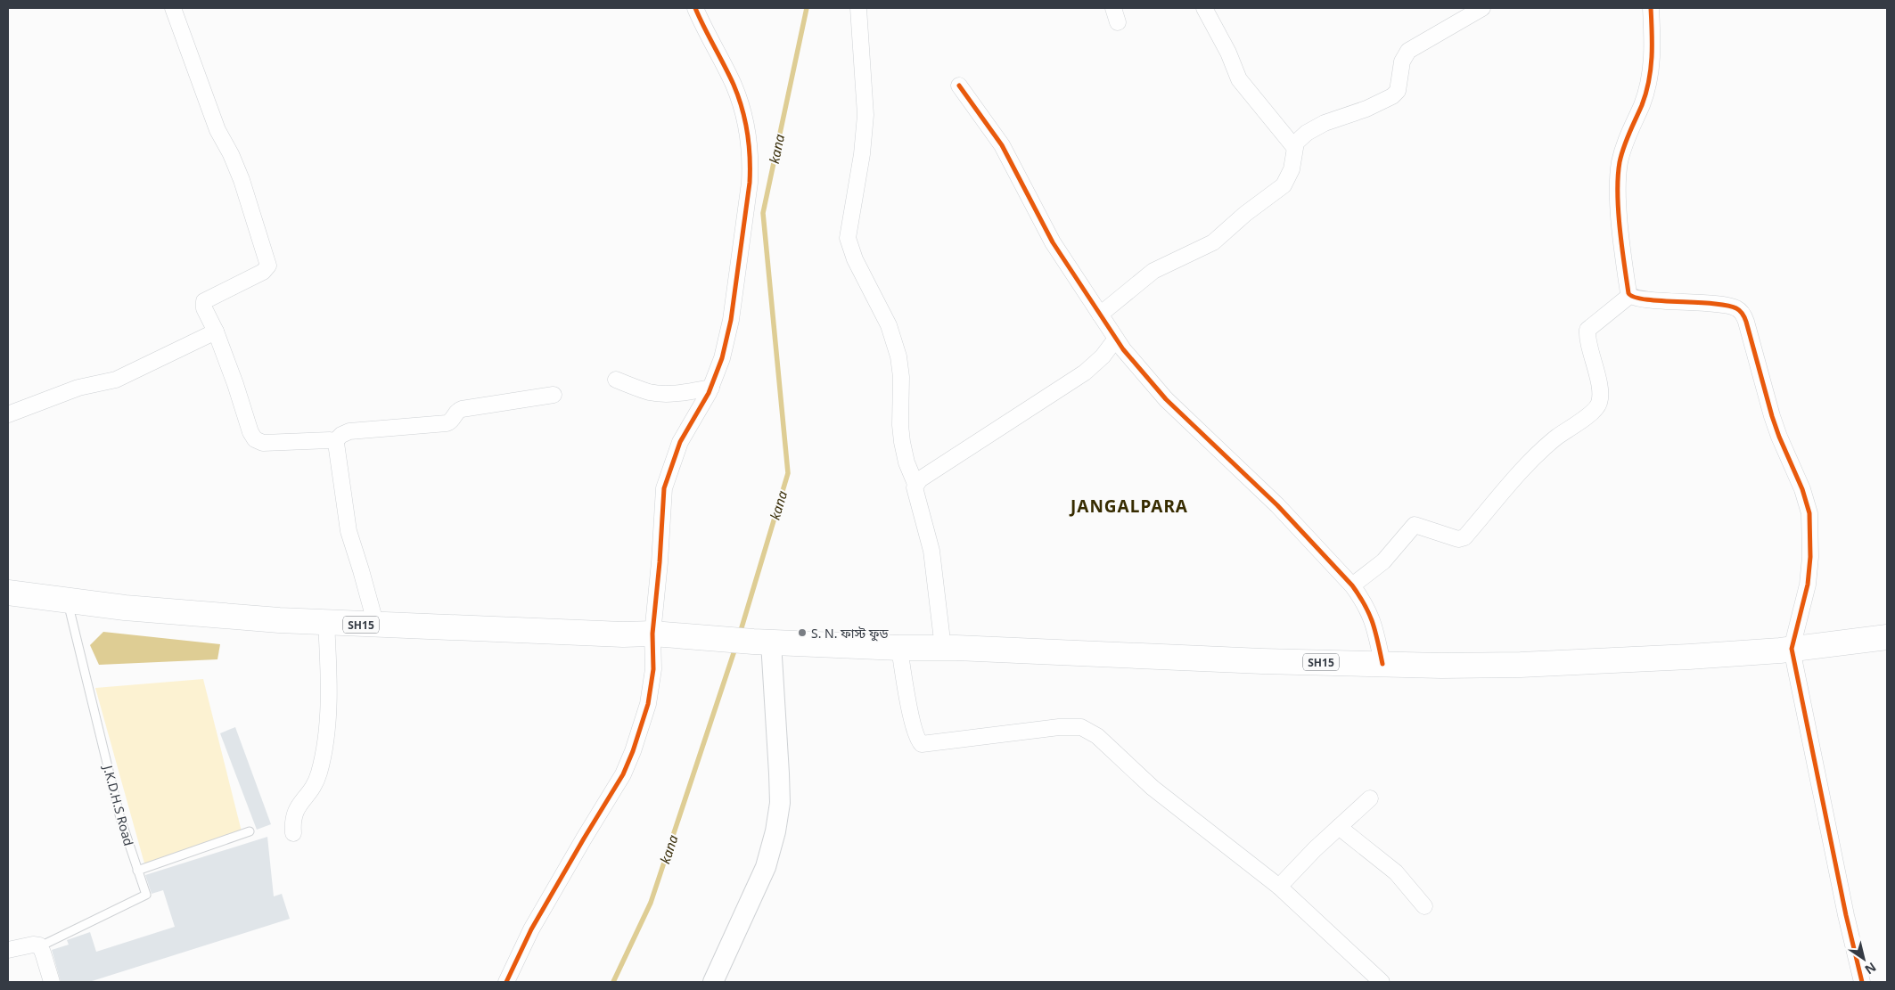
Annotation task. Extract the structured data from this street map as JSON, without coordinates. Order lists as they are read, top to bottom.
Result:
{
  "streets": {
    "main road": ["SH15"],
    "lane": ["J.K.D.H.S Road"]
  },
  "crossings": [
    ["SH15", "J.K.D.H.S Road"]
  ],
  "districts": ["JANGALPARA"],
  "water": ["kana"],
  "places": ["S. N. ফাস্ট ফুড"],
  "north": "bottom right"
}
